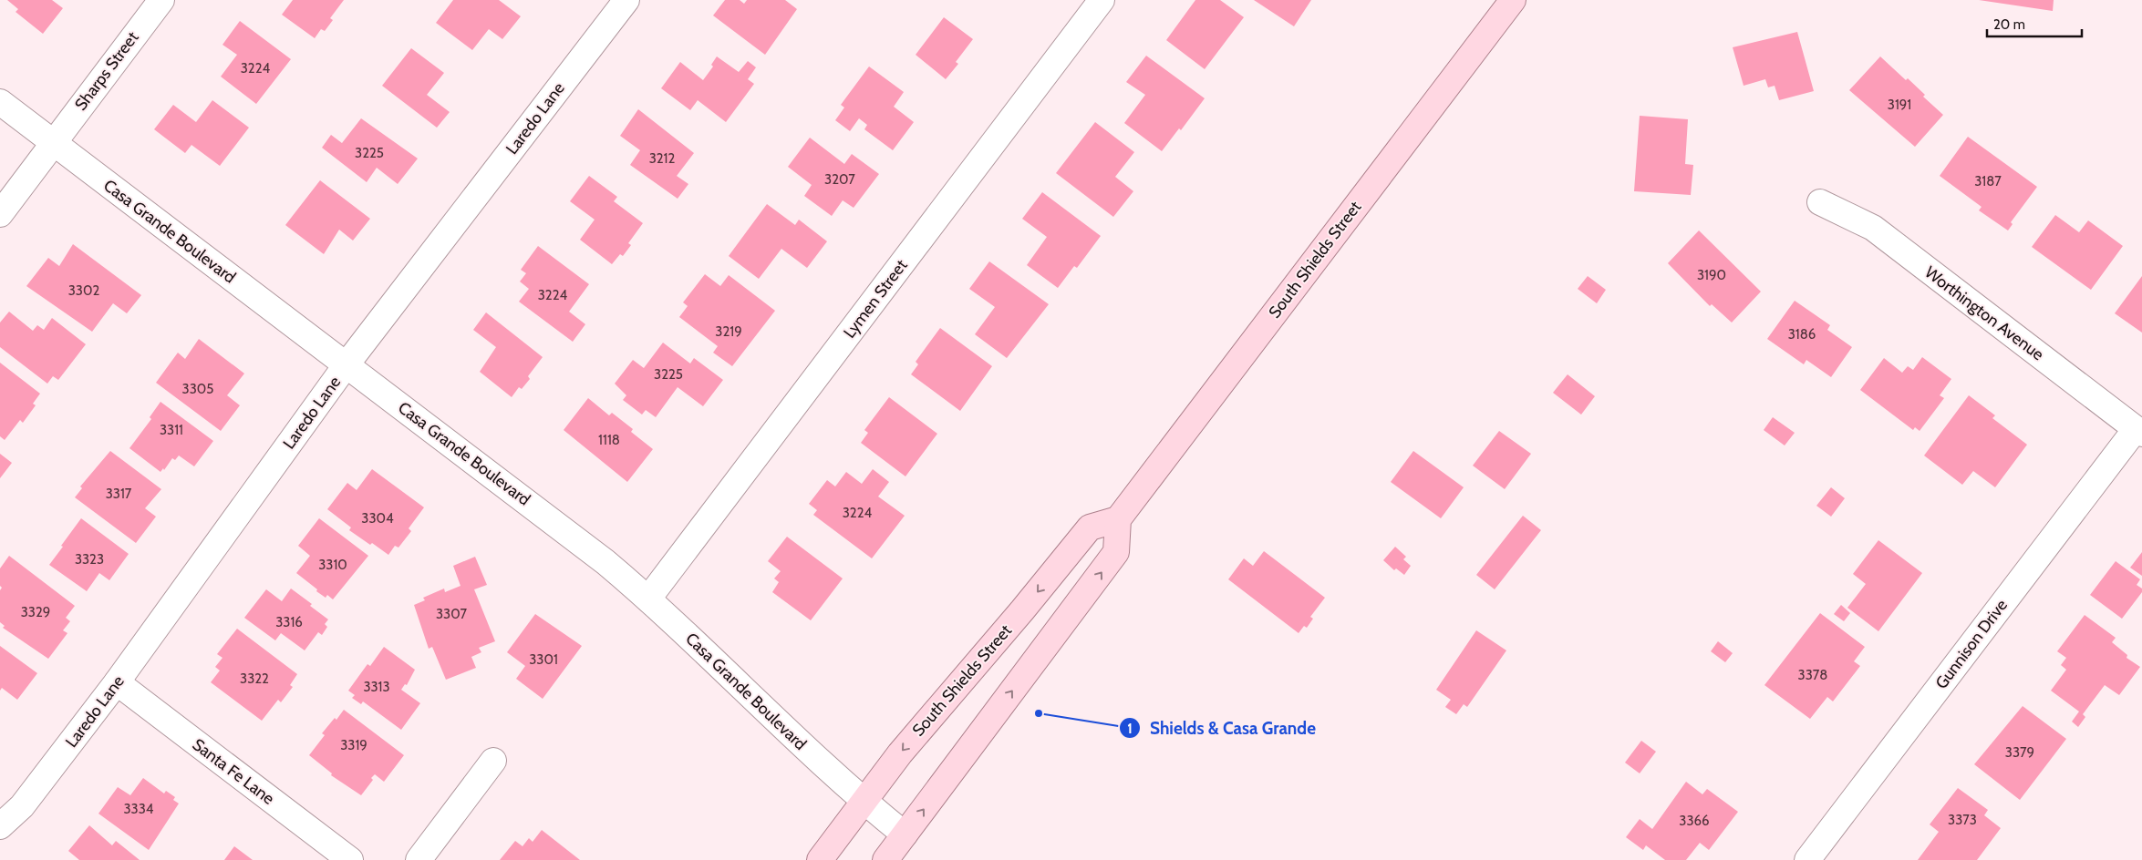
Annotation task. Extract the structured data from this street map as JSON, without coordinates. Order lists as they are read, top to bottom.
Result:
{
  "streets": {
    "main road": ["South Shields Street"],
    "street": [
      "Sharps Street",
      "Laredo Lane",
      "Casa Grande Boulevard",
      "Lymen Street",
      "Worthington Avenue",
      "Gunnison Drive",
      "Santa Fe Lane"
    ]
  },
  "crossings": [
    ["Sharps Street", "Casa Grande Boulevard"],
    ["Laredo Lane", "Casa Grande Boulevard"],
    ["Laredo Lane", "Santa Fe Lane"],
    ["Casa Grande Boulevard", "South Shields Street"],
    ["Casa Grande Boulevard", "Lymen Street"],
    ["Worthington Avenue", "Gunnison Drive"]
  ],
  "places": ["Shields & Casa Grande"],
  "house_numbers": [
    "3224",
    "3191",
    "3225",
    "3212",
    "3207",
    "3187",
    "3190",
    "3302",
    "3224",
    "3219",
    "3186",
    "3225",
    "3305",
    "3311",
    "1118",
    "3317",
    "3224",
    "3304",
    "3323",
    "3310",
    "3329",
    "3307",
    "3316",
    "3301",
    "3378",
    "3322",
    "3313",
    "3319",
    "3379",
    "3334",
    "3373",
    "3366"
  ],
  "scale_bar": "20 m"
}
